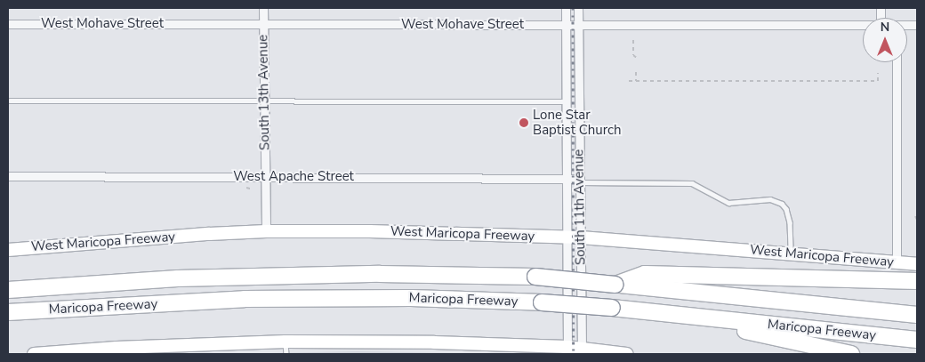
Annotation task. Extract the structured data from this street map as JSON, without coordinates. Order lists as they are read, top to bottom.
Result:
{
  "streets": {
    "highway": ["Maricopa Freeway"],
    "main road": ["West Maricopa Freeway"],
    "street": [
      "West Mohave Street",
      "South 13th Avenue",
      "West Apache Street",
      "South 11th Avenue"
    ]
  },
  "crossings": [
    ["West Mohave Street", "South 13th Avenue"],
    ["West Mohave Street", "South 11th Avenue"],
    ["South 13th Avenue", "West Apache Street"],
    ["South 13th Avenue", "West Maricopa Freeway"],
    ["West Apache Street", "South 11th Avenue"],
    ["South 11th Avenue", "West Maricopa Freeway"]
  ],
  "places": ["Lone Star Baptist Church"],
  "north": "top"
}
